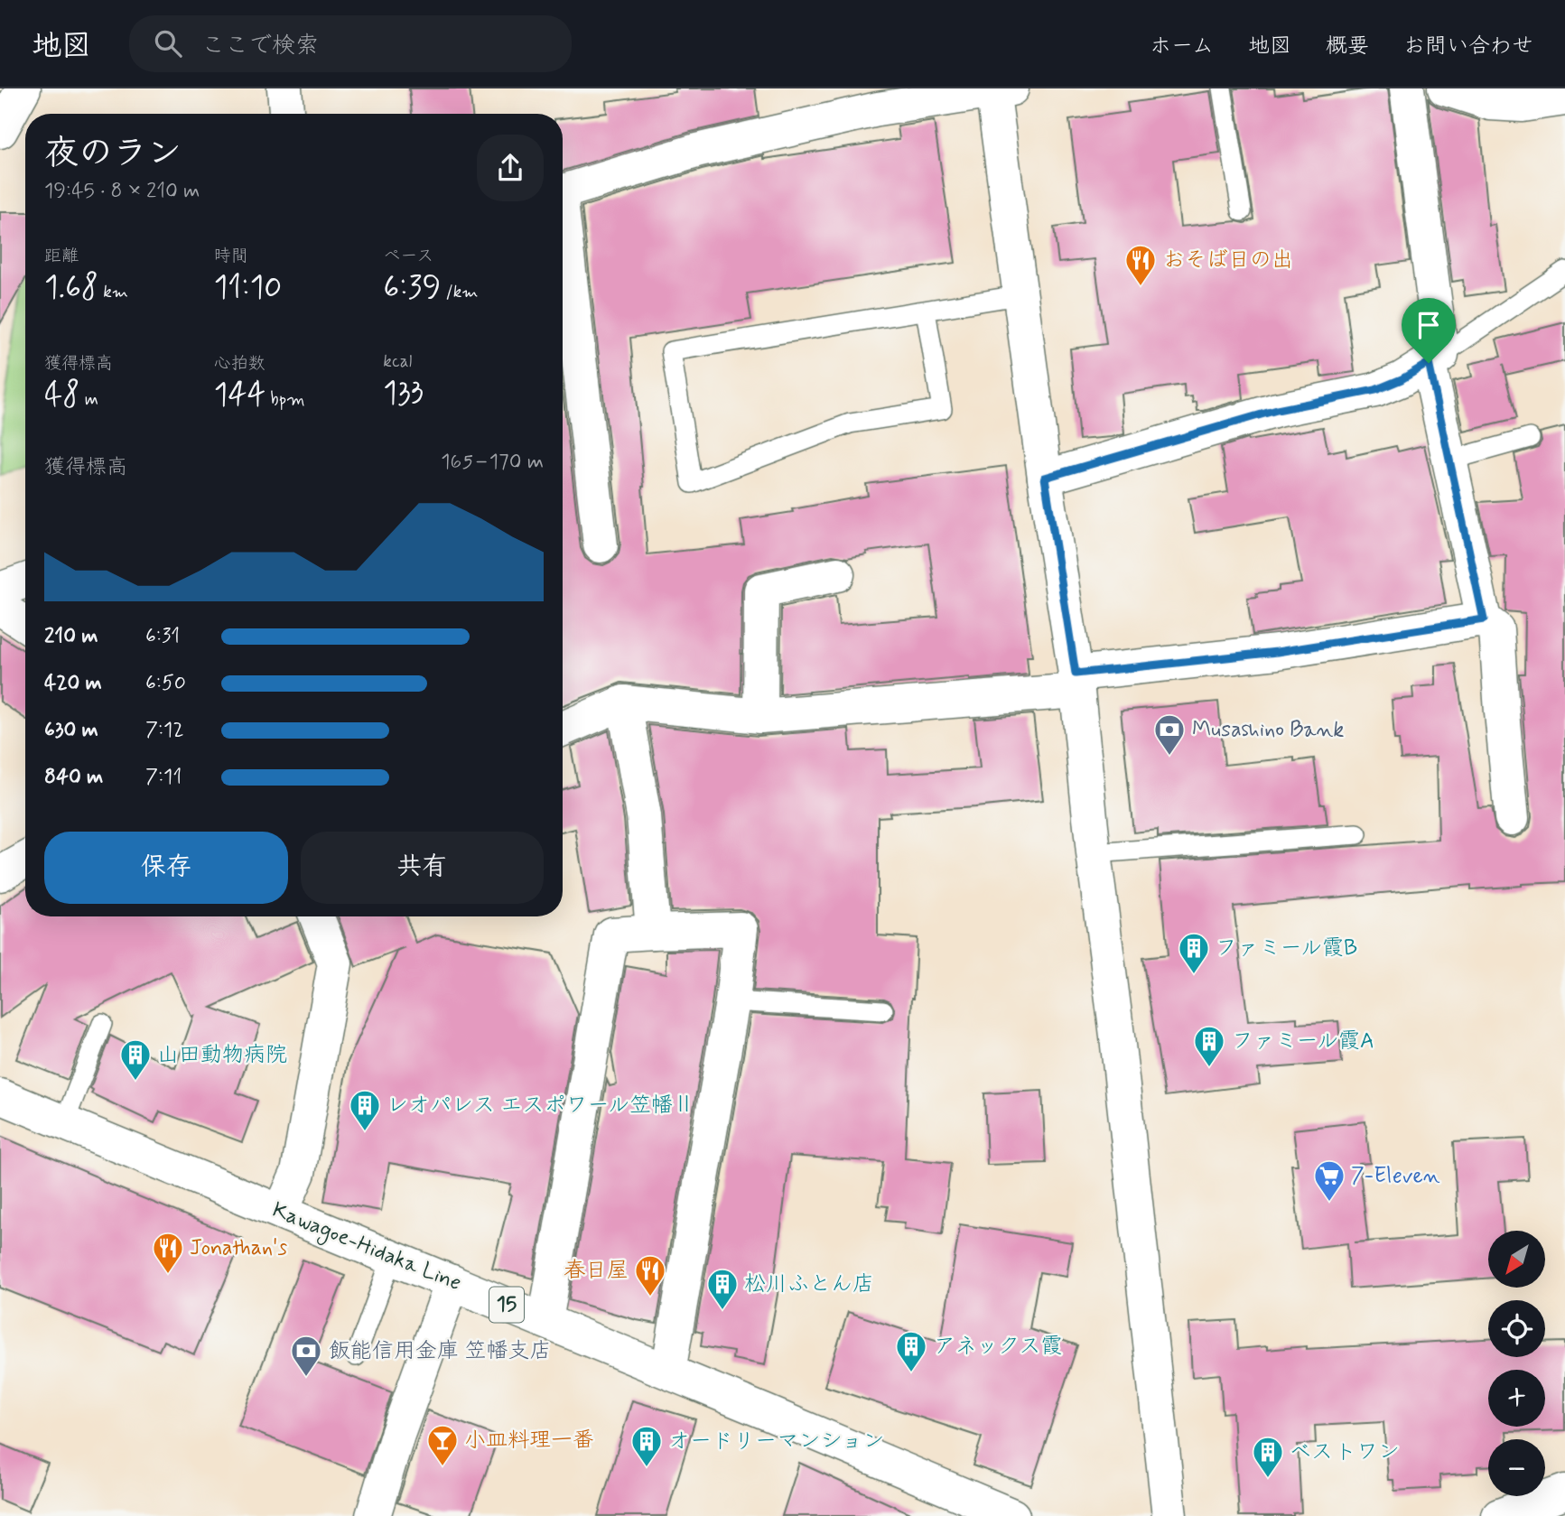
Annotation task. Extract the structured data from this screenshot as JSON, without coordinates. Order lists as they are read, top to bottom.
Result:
{
  "streets": {
    "street": ["Kawagoe-Hidaka Line", "15"]
  },
  "places": {
    "restaurant": ["おそば日の出", "Jonathan's", "春日屋"],
    "bank": ["Musashino Bank", "飯能信用金庫 笠幡支店"],
    "building": [
      "ファミール霞B",
      "ファミール霞A",
      "山田動物病院",
      "レオパレス エスポワール笠幡Ⅱ",
      "松川ふとん店",
      "アネックス霞",
      "オードリーマンション",
      "ベストワン"
    ],
    "supermarket": ["7-Eleven"],
    "bar": ["小皿料理一番"]
  },
  "north": "bottom left",
  "page": {
    "header": "地図",
    "search": "ここで検索",
    "nav": [
      "ホーム",
      "地図",
      "概要",
      "お問い合わせ"
    ],
    "heading": ["夜のラン", "19:45 · 8 × 210 m"],
    "stats": [
      ["距離", "1.68 km"],
      ["時間", "11:10"],
      ["ペース", "6:39 /km"],
      ["獲得標高", "48 m"],
      ["心拍数", "144 bpm"],
      ["kcal", "133"]
    ],
    "chart": ["獲得標高", "165–170 m"],
    "list": [
      {
        "name": "210 m",
        "note": "6:31"
      },
      {
        "name": "420 m",
        "note": "6:50"
      },
      {
        "name": "630 m",
        "note": "7:12"
      },
      {
        "name": "840 m",
        "note": "7:11"
      }
    ],
    "buttons": ["保存", "共有"],
    "map_buttons": ["+", "−"]
  }
}
